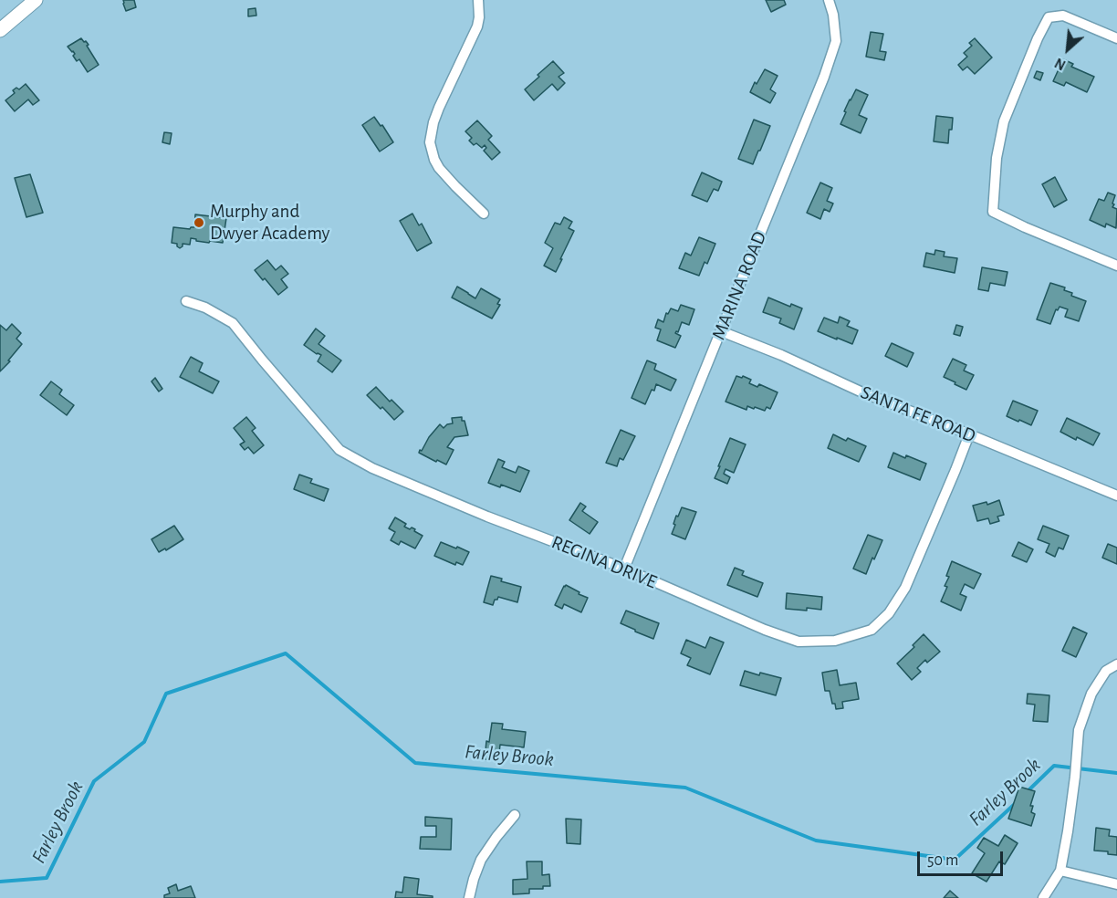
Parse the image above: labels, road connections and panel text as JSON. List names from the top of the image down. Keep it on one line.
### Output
{"streets":{"street":["MARINA ROAD","SANTA FE ROAD","REGINA DRIVE"]},"crossings":[["MARINA ROAD","SANTA FE ROAD"],["MARINA ROAD","REGINA DRIVE"],["SANTA FE ROAD","REGINA DRIVE"]],"water":["Farley Brook"],"places":["Murphy and Dwyer Academy"],"scale_bar":"50 m","north":"bottom left"}
